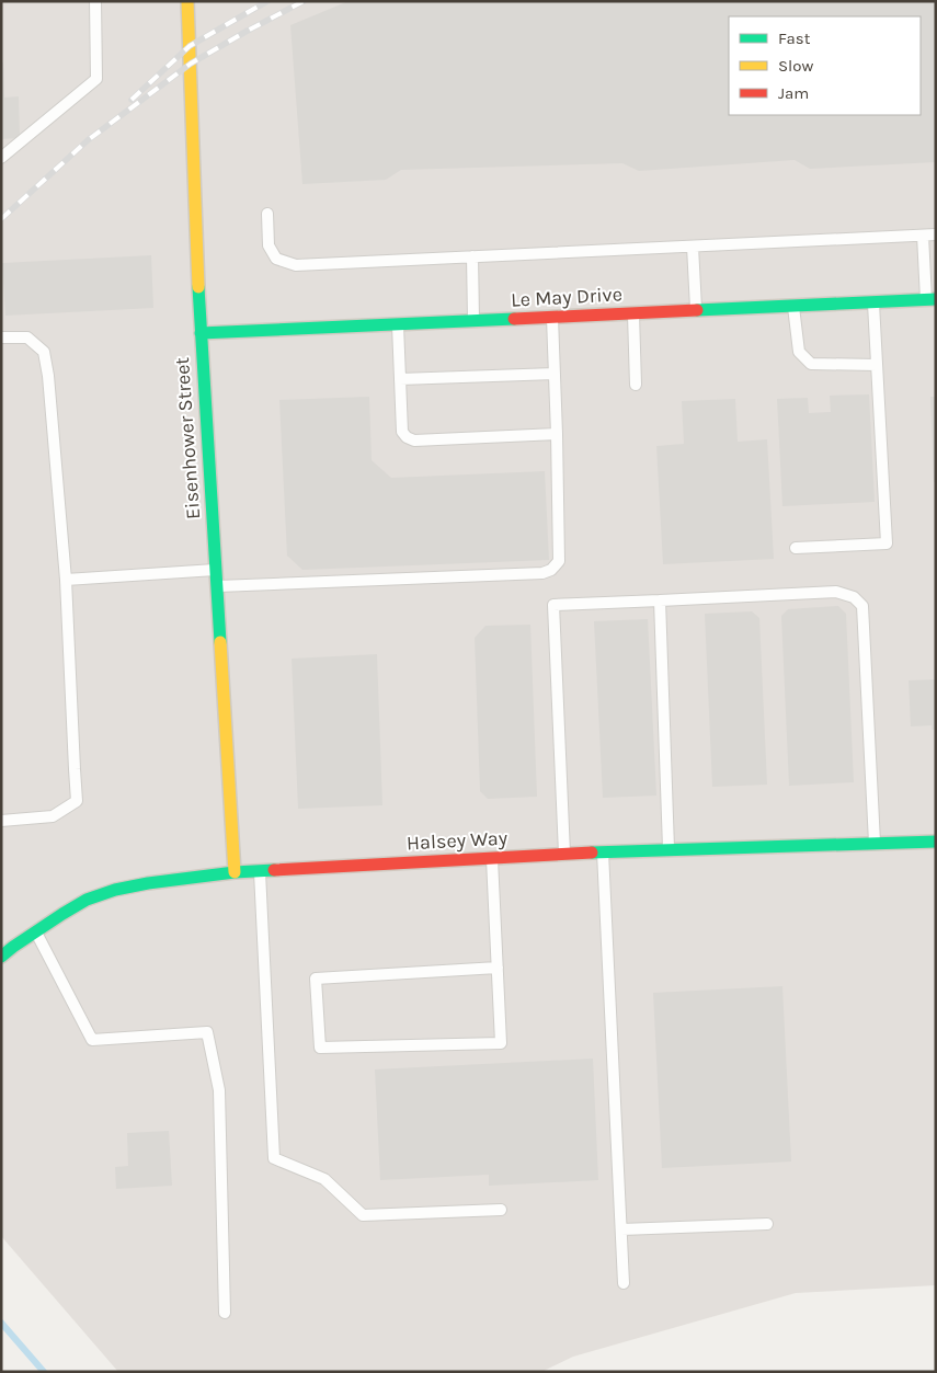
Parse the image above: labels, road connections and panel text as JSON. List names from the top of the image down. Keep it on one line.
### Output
{"streets":{"street":["Le May Drive","Eisenhower Street","Halsey Way"]},"crossings":[["Le May Drive","Eisenhower Street"],["Eisenhower Street","Halsey Way"]],"legend":["Fast","Slow","Jam"]}
